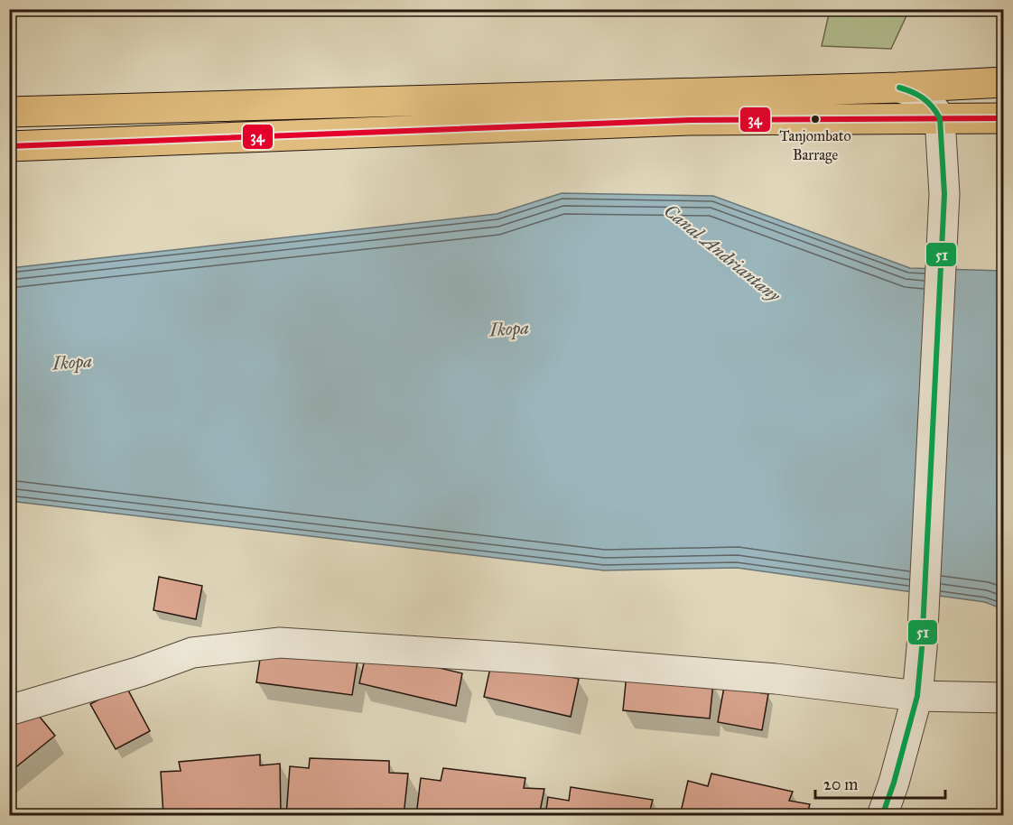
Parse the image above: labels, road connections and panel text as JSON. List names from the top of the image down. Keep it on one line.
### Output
{"water":["Canal Andriantany","Ikopa"],"places":["Tanjombato Barrage"],"lines":["transit line 51","transit line 34"],"scale_bar":"20 m"}
